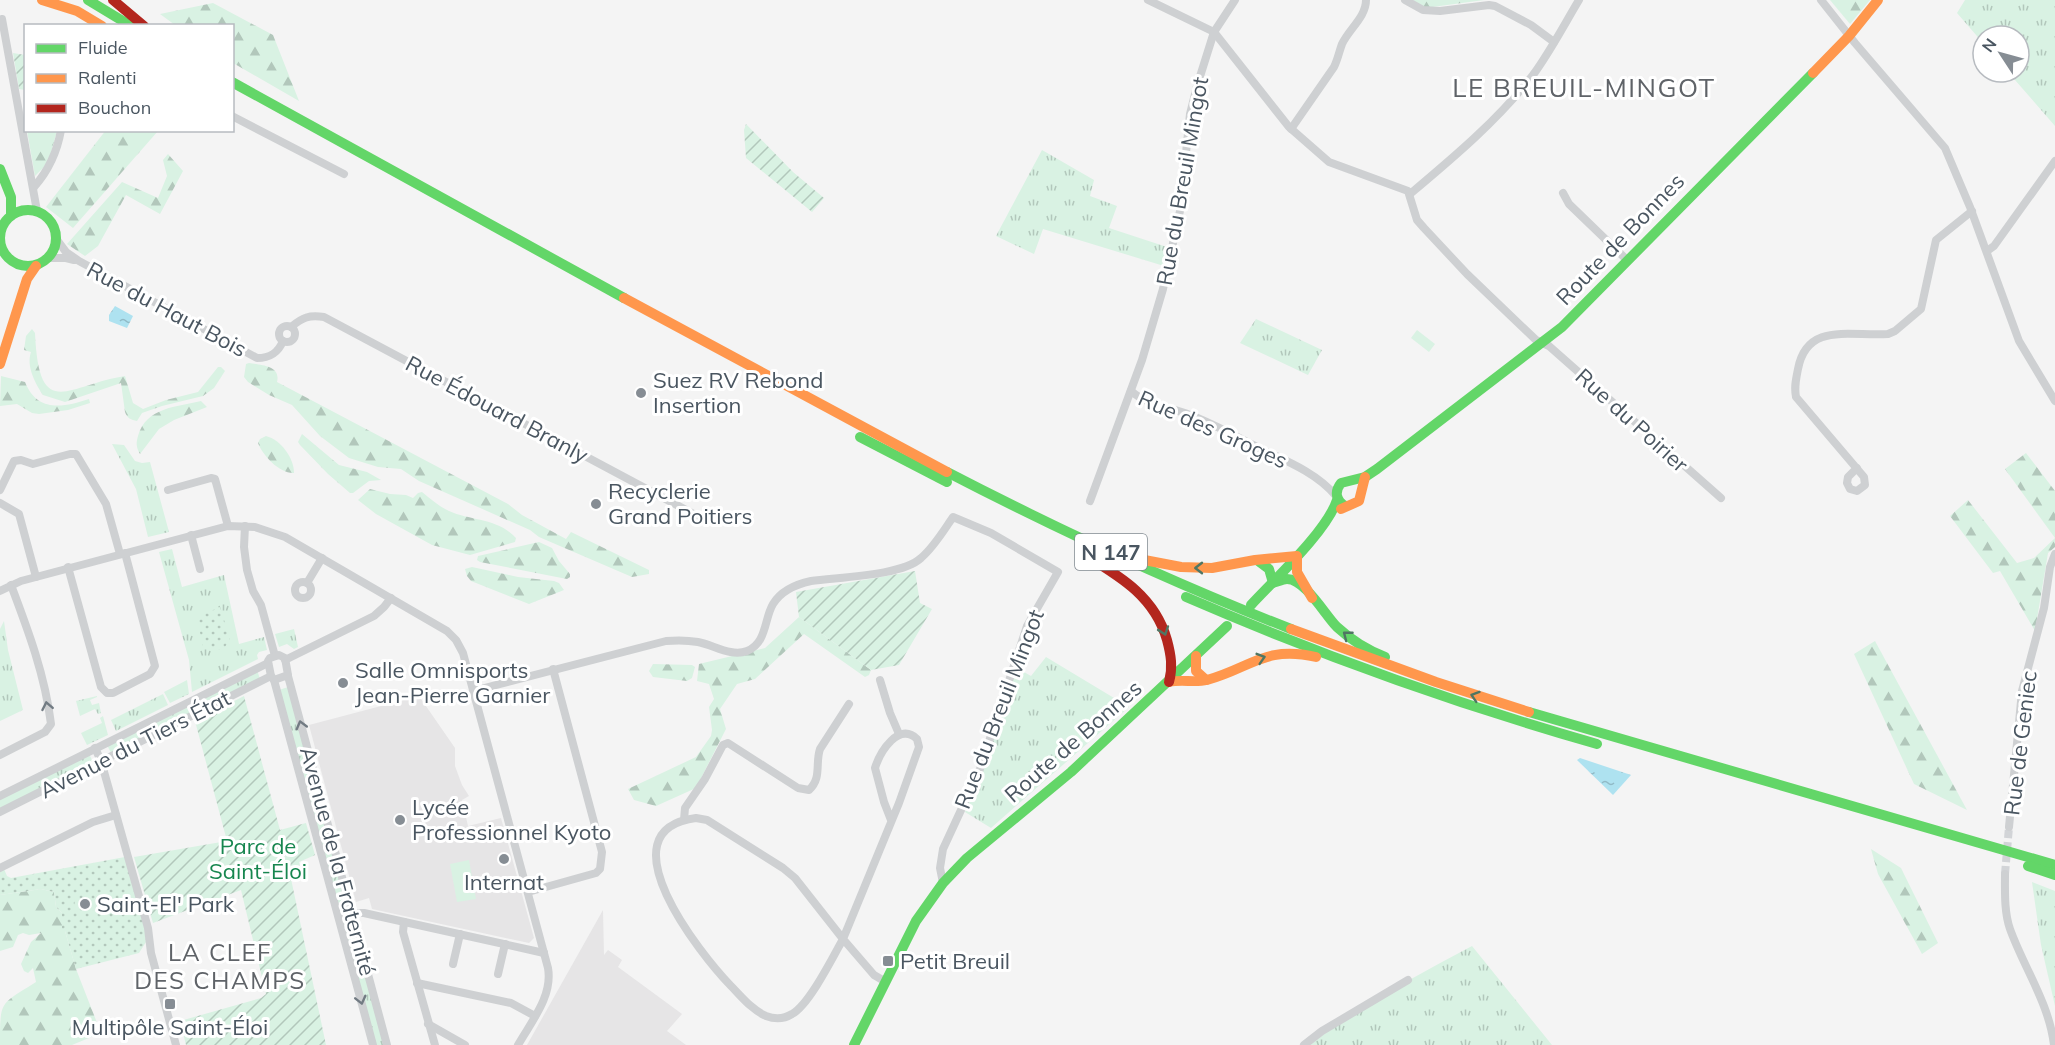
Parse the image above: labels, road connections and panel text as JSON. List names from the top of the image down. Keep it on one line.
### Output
{"streets":{"main road":["Route de Bonnes","N 147"],"street":["Rue du Breuil Mingot","Rue du Haut Bois","Rue Édouard Branly","Rue du Poirier","Rue des Groges","Rue de Geniec","Avenue du Tiers État","Avenue de la Fraternité"]},"crossings":[["Rue du Breuil Mingot","Route de Bonnes"],["Rue du Breuil Mingot","Rue des Groges"],["Route de Bonnes","Rue du Poirier"],["Route de Bonnes","Rue des Groges"],["Rue du Haut Bois","Rue Édouard Branly"],["Avenue du Tiers État","Avenue de la Fraternité"]],"districts":["LE BREUIL-MINGOT","LA CLEF DES CHAMPS"],"parks":["Parc de Saint-Éloi"],"places":{"other":["Suez RV Rebond Insertion","Recyclerie Grand Poitiers","Salle Omnisports Jean-Pierre Garnier","Lycée Professionnel Kyoto","Internat","Saint-El' Park"],"transit":["Petit Breuil","Multipôle Saint-Éloi"]},"legend":["Fluide","Ralenti","Bouchon"],"north":"top left"}
